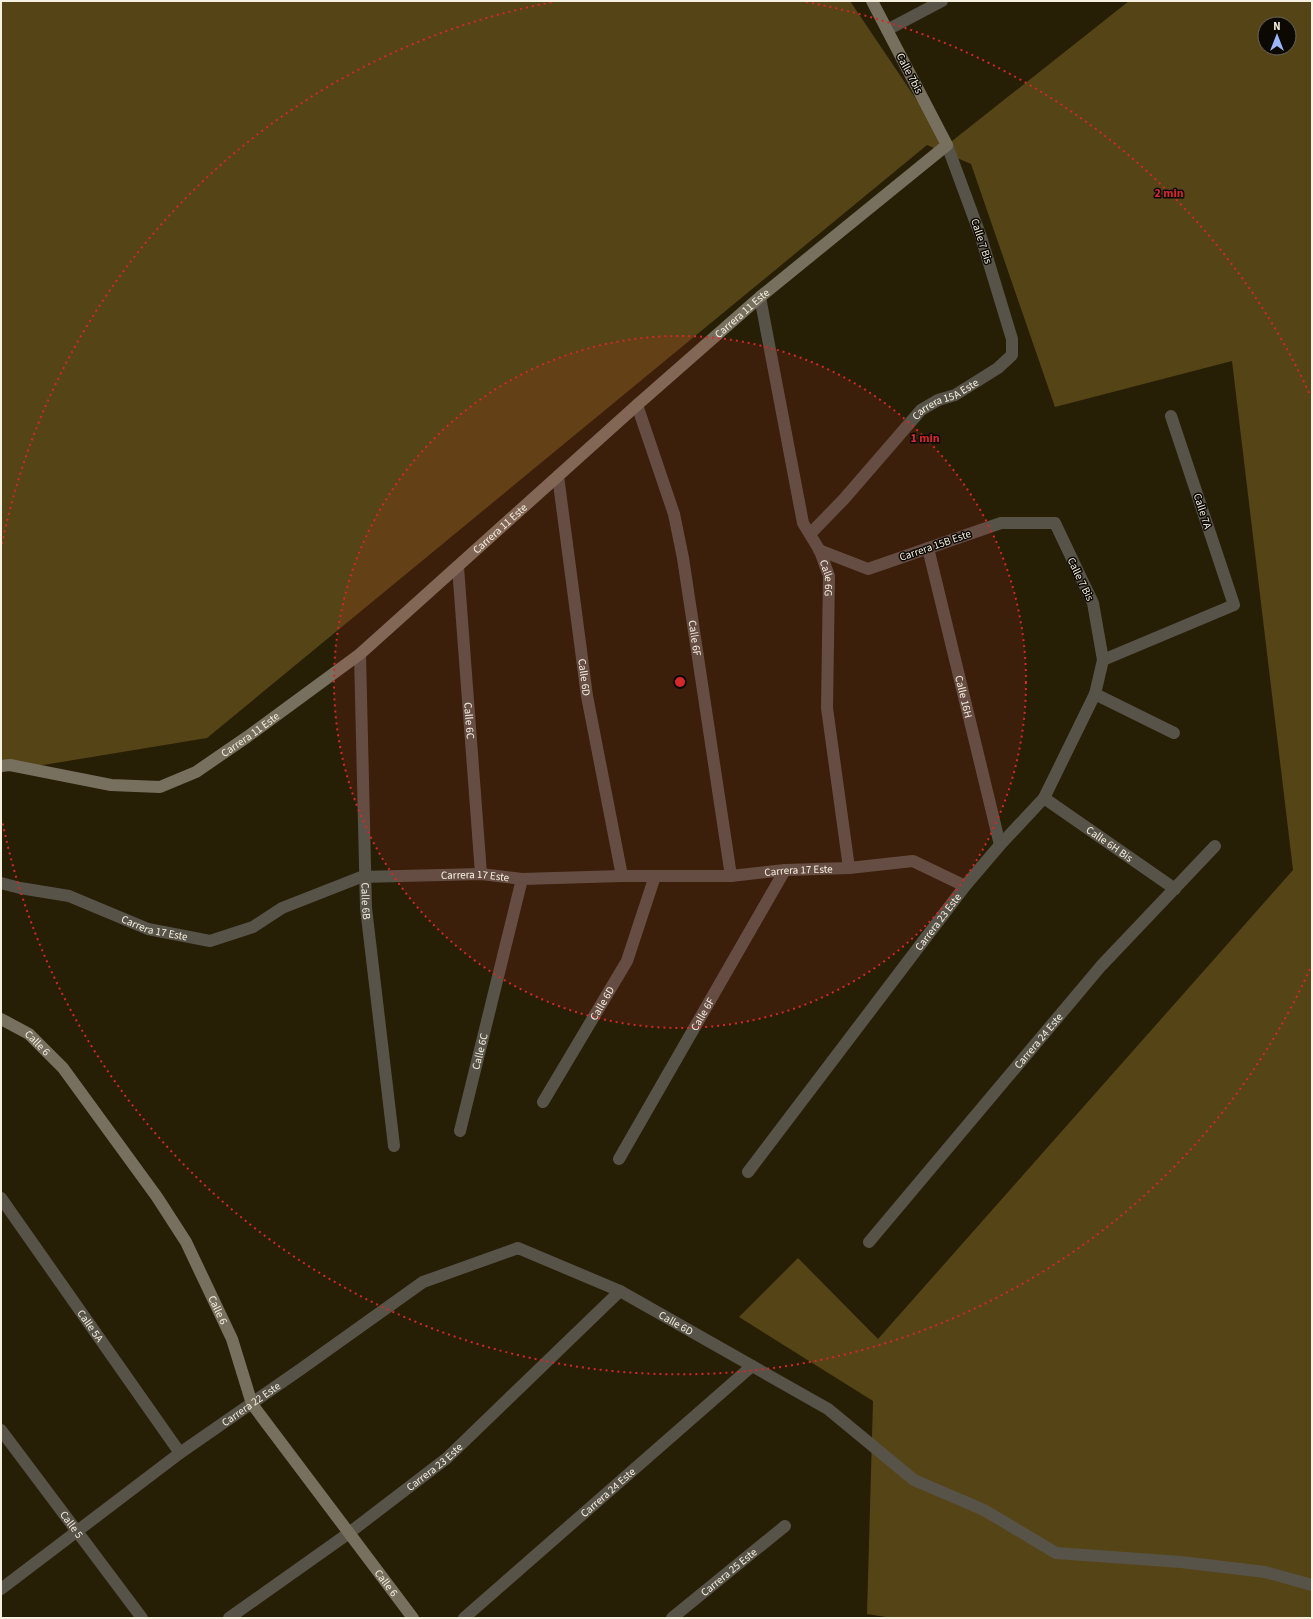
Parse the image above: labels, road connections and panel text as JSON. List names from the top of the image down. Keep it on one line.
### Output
{"streets":{"street":["Calle 7bis","Calle 7 Bis","Carrera 11 Este","Carrera 15A Este","Calle 7A","Carrera 15B Este","Calle 6G","Calle 6F","Calle 6D","Calle 16H","Calle 6C","Calle 6H Bis","Carrera 17 Este","Calle 6B","Carrera 23 Este","Carrera 24 Este","Calle 6","Calle 5A","Carrera 22 Este","Calle 5","Carrera 25 Este"]},"crossings":[["Calle 7bis","Calle 7 Bis"],["Calle 7bis","Carrera 11 Este"],["Calle 7 Bis","Carrera 11 Este"],["Calle 7 Bis","Carrera 15A Este"],["Calle 7 Bis","Calle 7A"],["Calle 7 Bis","Carrera 15B Este"],["Calle 7 Bis","Carrera 23 Este"],["Carrera 11 Este","Calle 6G"],["Carrera 11 Este","Calle 6F"],["Carrera 11 Este","Calle 6D"],["Carrera 11 Este","Calle 6C"],["Carrera 11 Este","Calle 6B"],["Carrera 15A Este","Calle 6G"],["Calle 7A","Carrera 23 Este"],["Carrera 15B Este","Calle 6G"],["Carrera 15B Este","Calle 16H"],["Calle 6G","Carrera 17 Este"],["Calle 6F","Carrera 17 Este"],["Calle 6D","Carrera 17 Este"],["Calle 6D","Carrera 23 Este"],["Calle 6D","Carrera 24 Este"],["Calle 6D","Carrera 22 Este"],["Calle 16H","Carrera 23 Este"],["Calle 6C","Carrera 17 Este"],["Calle 6H Bis","Carrera 23 Este"],["Calle 6H Bis","Carrera 24 Este"],["Carrera 17 Este","Calle 6B"],["Carrera 17 Este","Carrera 23 Este"],["Carrera 23 Este","Calle 6"],["Calle 6","Carrera 22 Este"],["Calle 5A","Carrera 22 Este"],["Carrera 22 Este","Calle 5"]],"north":"top","rings":["2 min","1 min"]}
